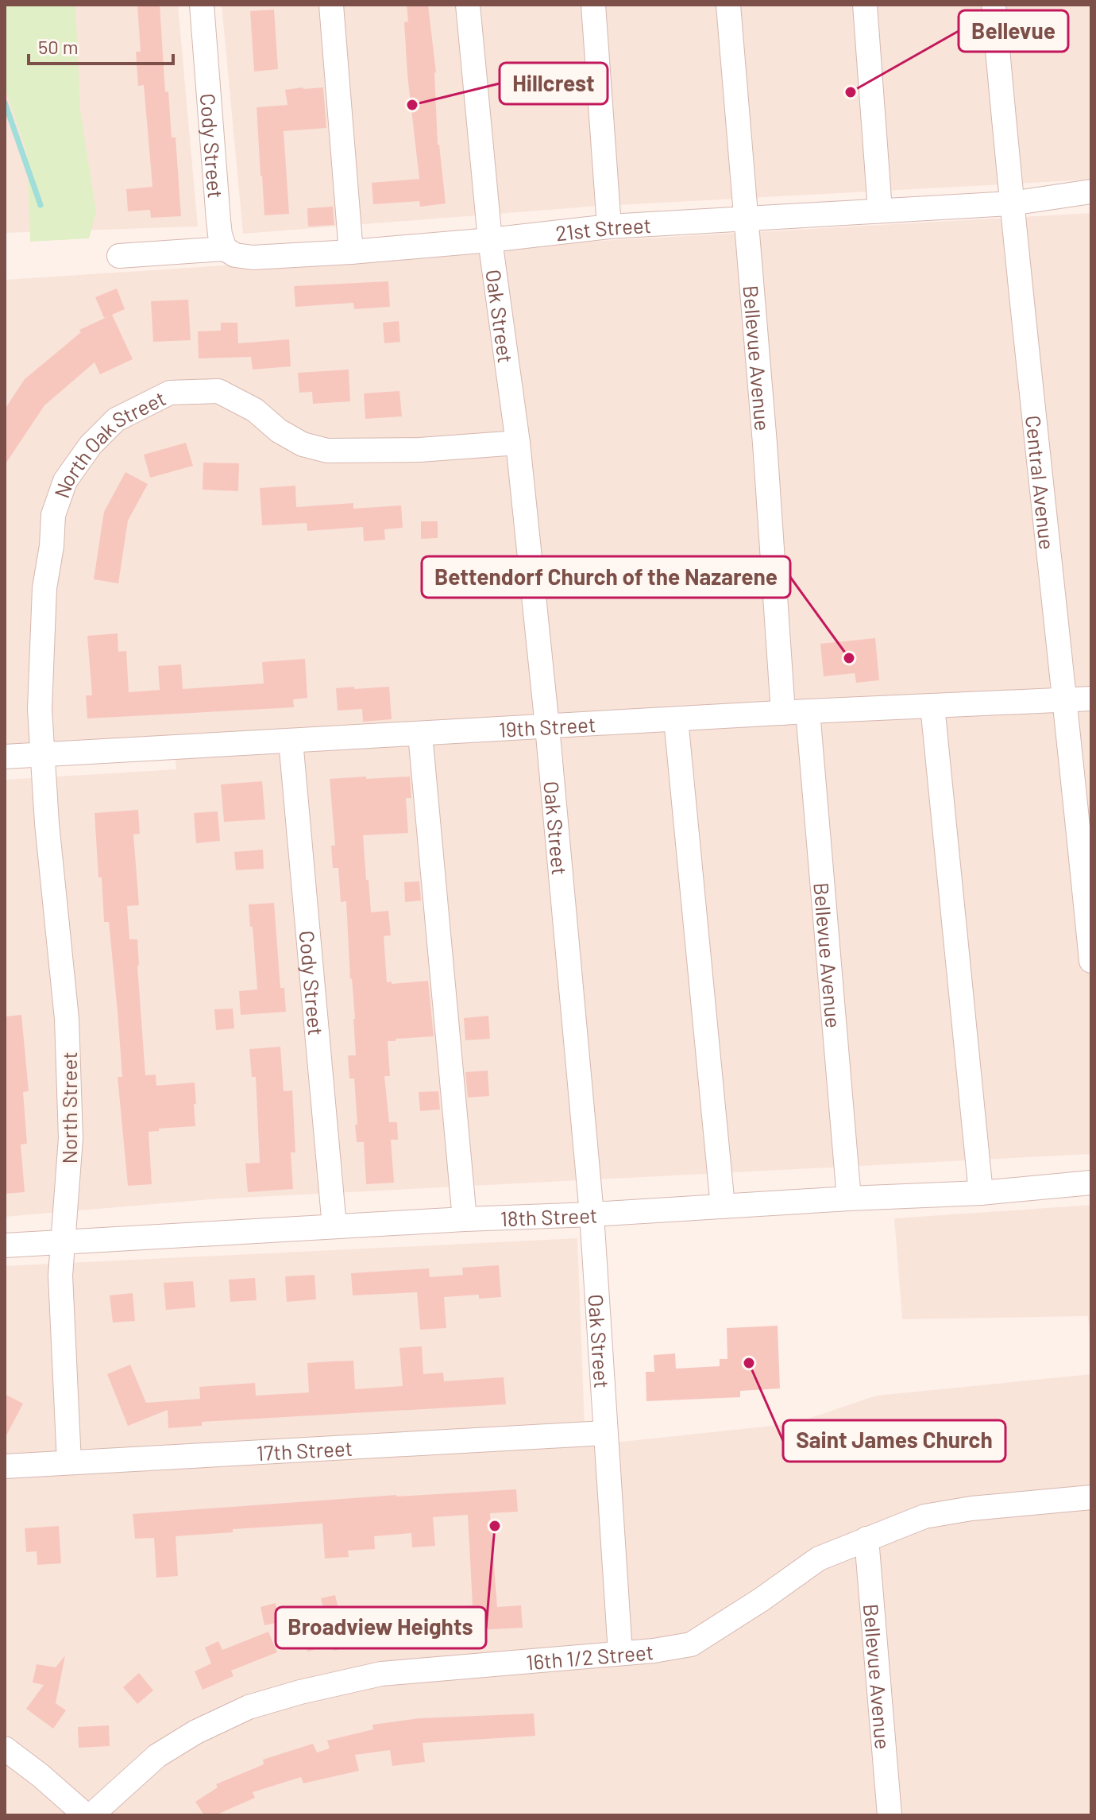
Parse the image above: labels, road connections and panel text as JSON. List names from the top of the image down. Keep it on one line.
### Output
{"streets":{"street":["Cody Street","21st Street","Oak Street","Bellevue Avenue","North Oak Street","Central Avenue","19th Street","North Street","18th Street","17th Street","16th 1/2 Street"]},"crossings":[["Cody Street","21st Street"],["Cody Street","19th Street"],["Cody Street","18th Street"],["21st Street","Oak Street"],["21st Street","Bellevue Avenue"],["21st Street","Central Avenue"],["Oak Street","North Oak Street"],["Oak Street","19th Street"],["Oak Street","18th Street"],["Oak Street","17th Street"],["Oak Street","16th 1/2 Street"],["Bellevue Avenue","19th Street"],["Bellevue Avenue","18th Street"],["Bellevue Avenue","16th 1/2 Street"],["North Oak Street","19th Street"],["North Oak Street","North Street"],["Central Avenue","19th Street"],["19th Street","North Street"],["North Street","18th Street"],["North Street","17th Street"]],"places":["Bellevue","Hillcrest","Bettendorf Church of the Nazarene","Saint James Church","Broadview Heights"],"scale_bar":"50 m"}
